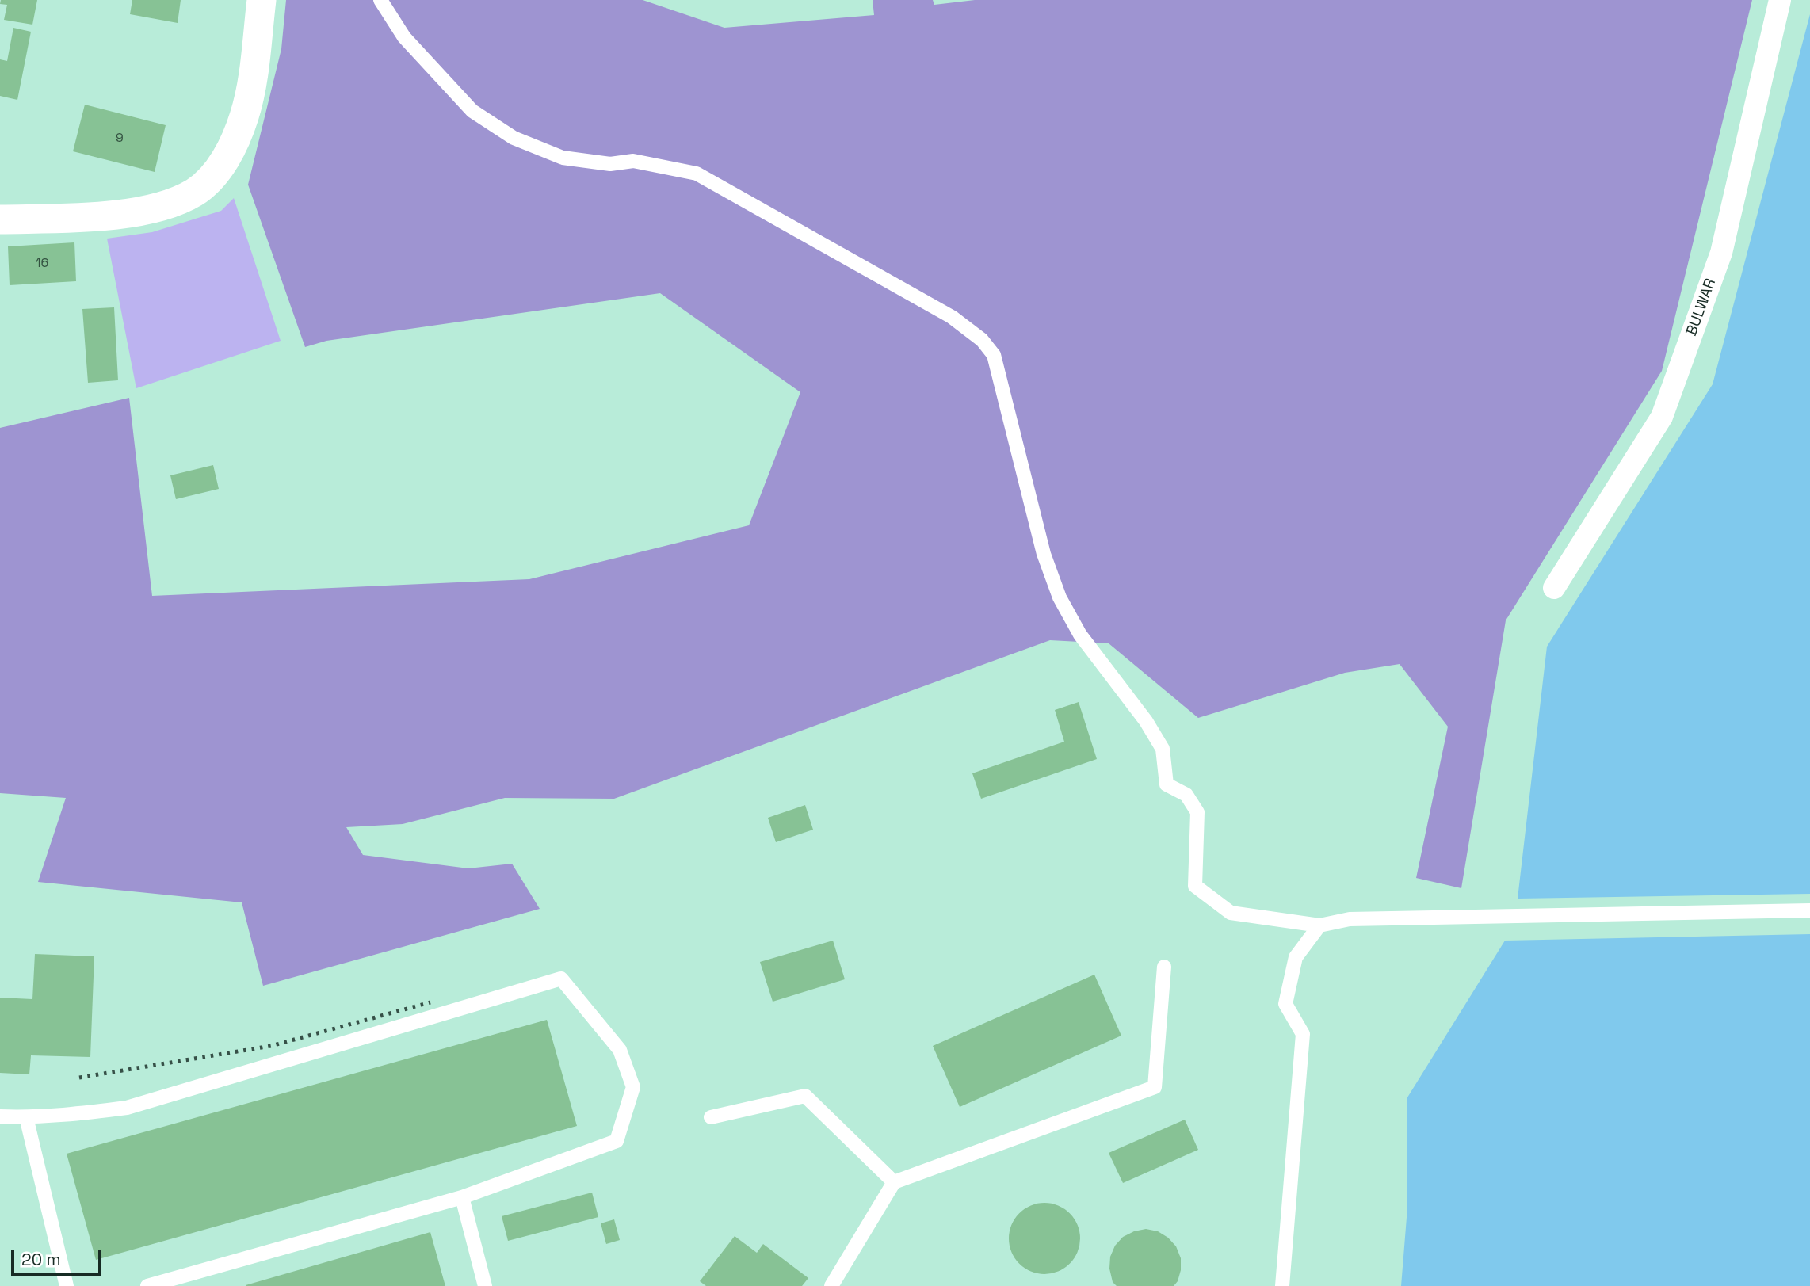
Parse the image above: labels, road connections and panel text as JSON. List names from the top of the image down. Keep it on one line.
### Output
{"streets":{"street":["BULWAR"]},"house_numbers":["9","16"],"scale_bar":"20 m"}
